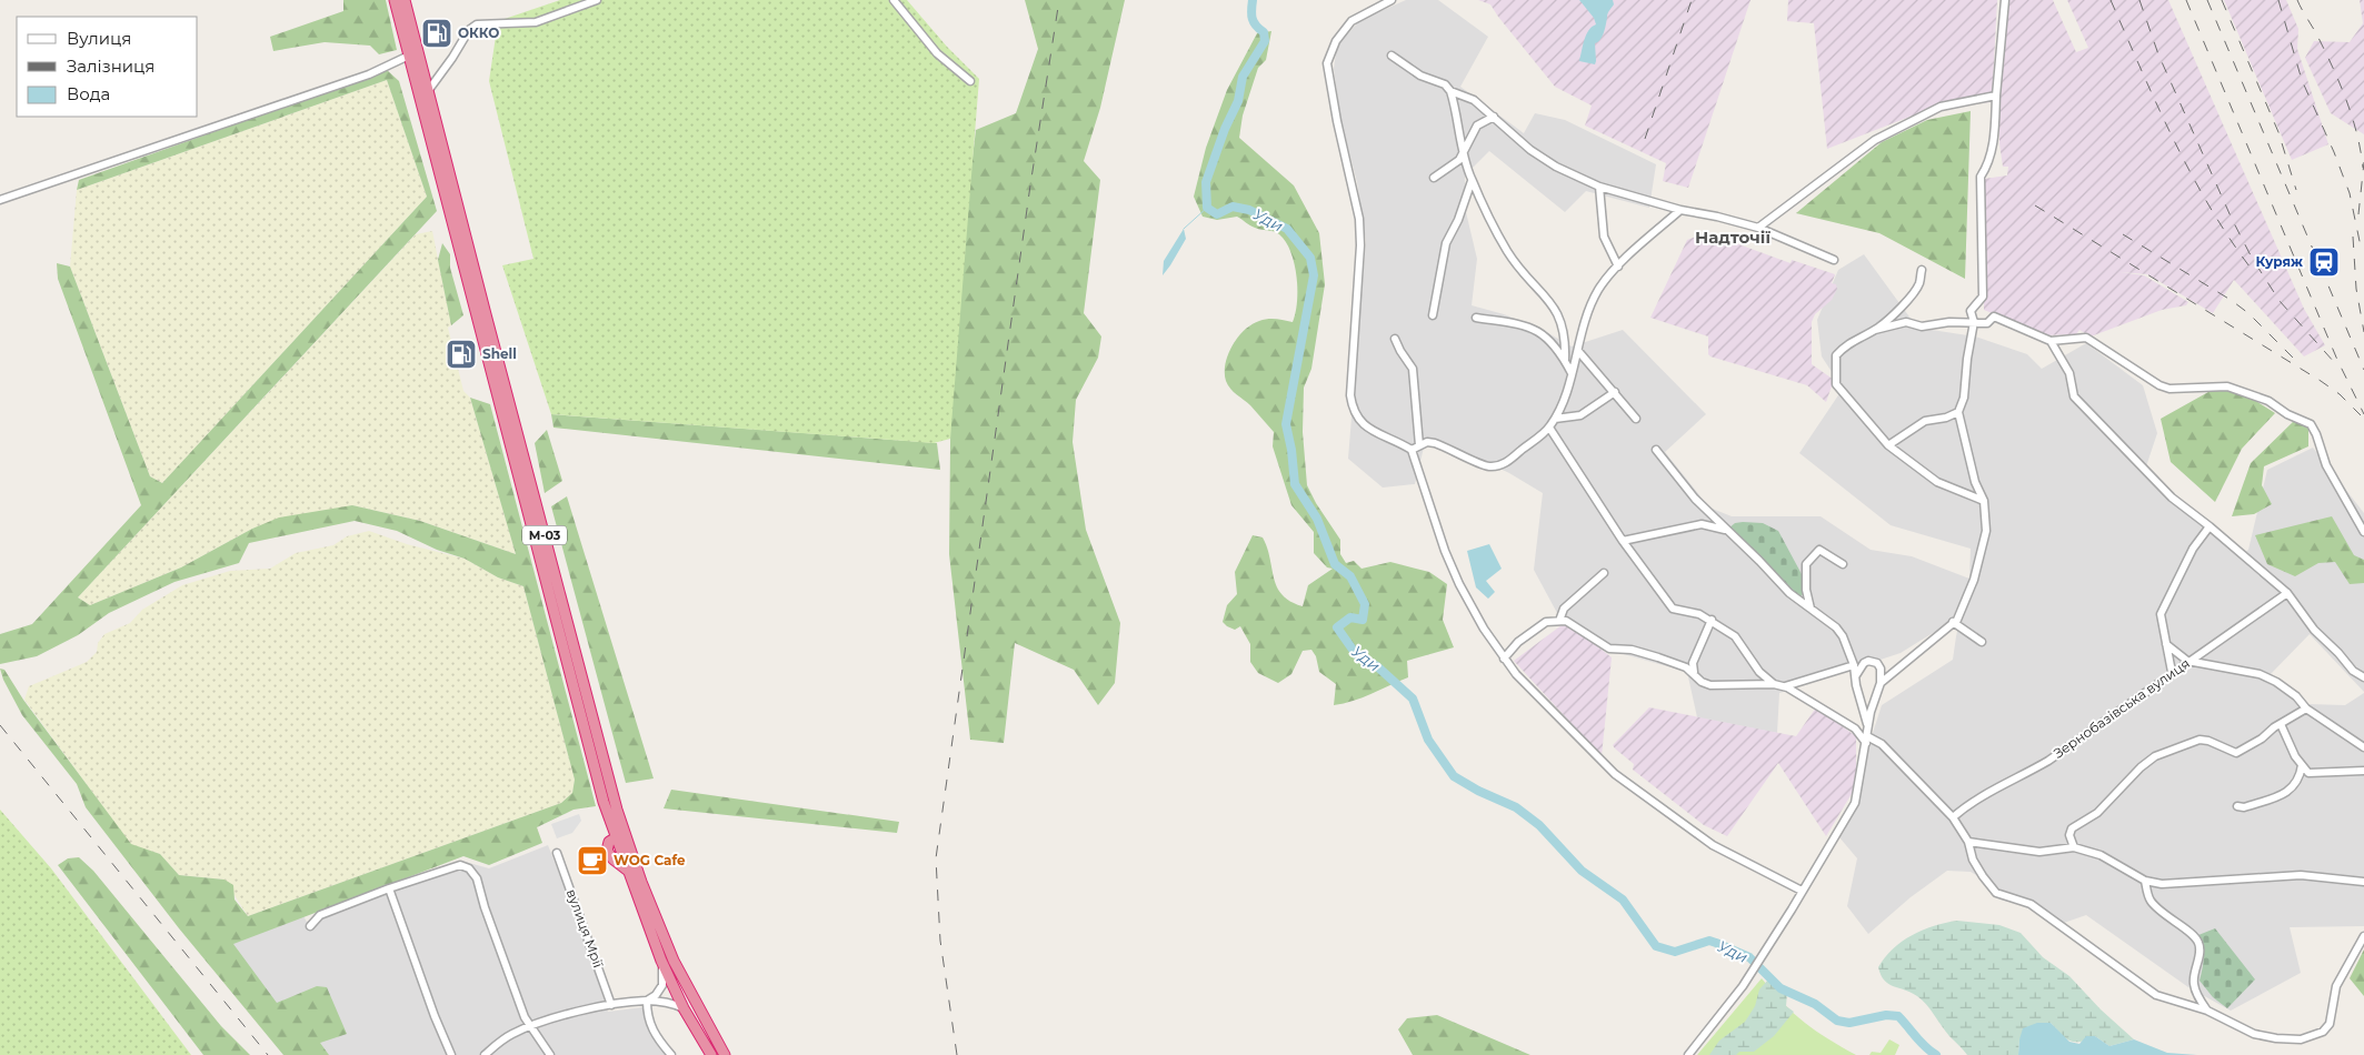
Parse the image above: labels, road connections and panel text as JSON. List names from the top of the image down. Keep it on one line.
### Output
{"streets":{"highway":["М-03"],"street":["Зернобазівська вулиця","вулиця Мрії"]},"districts":["Надточії"],"water":["Уди"],"places":{"fuel station":["ОККО","Shell"],"station":["Куряж"],"cafe":["WOG Cafe"]},"legend":["Вулиця","Залізниця","Вода"]}
